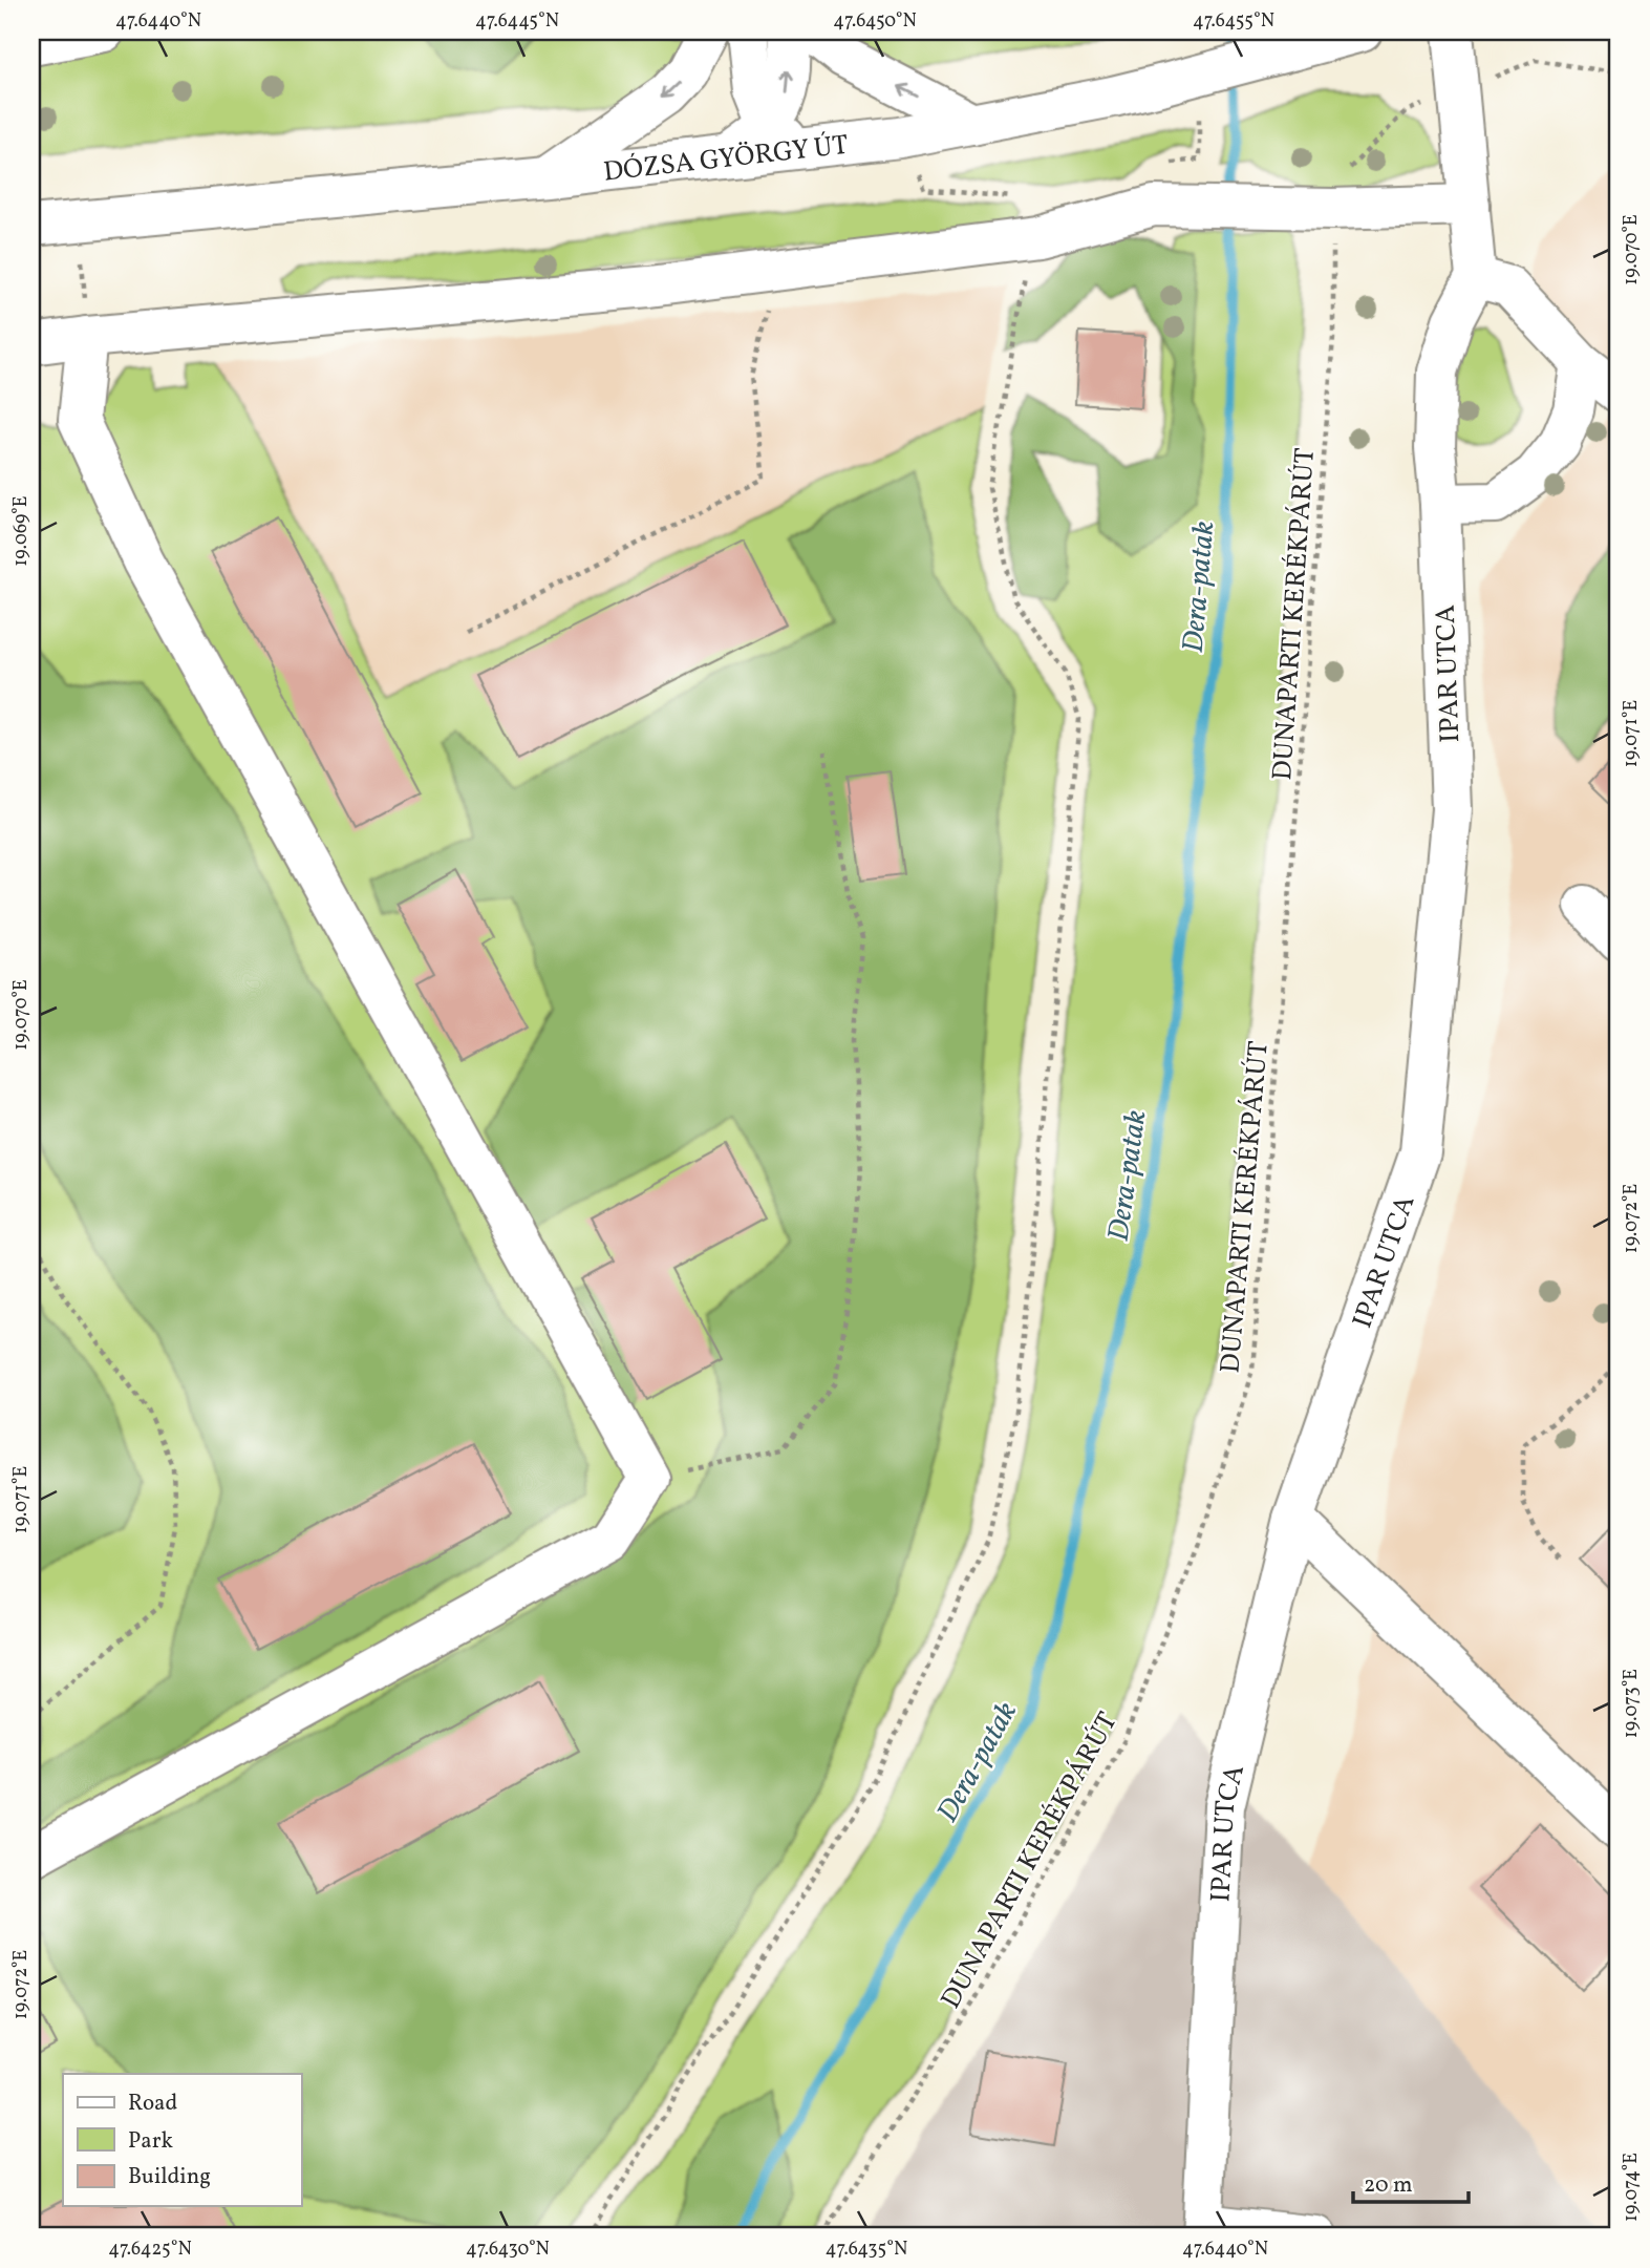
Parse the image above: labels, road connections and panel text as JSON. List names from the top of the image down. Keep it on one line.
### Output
{"streets":{"main road":["DÓZSA GYÖRGY ÚT","IPAR UTCA"],"path":["DUNAPARTI KERÉKPÁRÚT"]},"water":["Dera-patak"],"legend":["Road","Park","Building"],"scale_bar":"20 m","coordinates":["47.6440°N","47.6445°N","47.6450°N","47.6455°N","19.070°E","19.069°E","19.071°E","19.072°E","19.073°E","19.074°E","47.6425°N","47.6430°N","47.6435°N"]}
